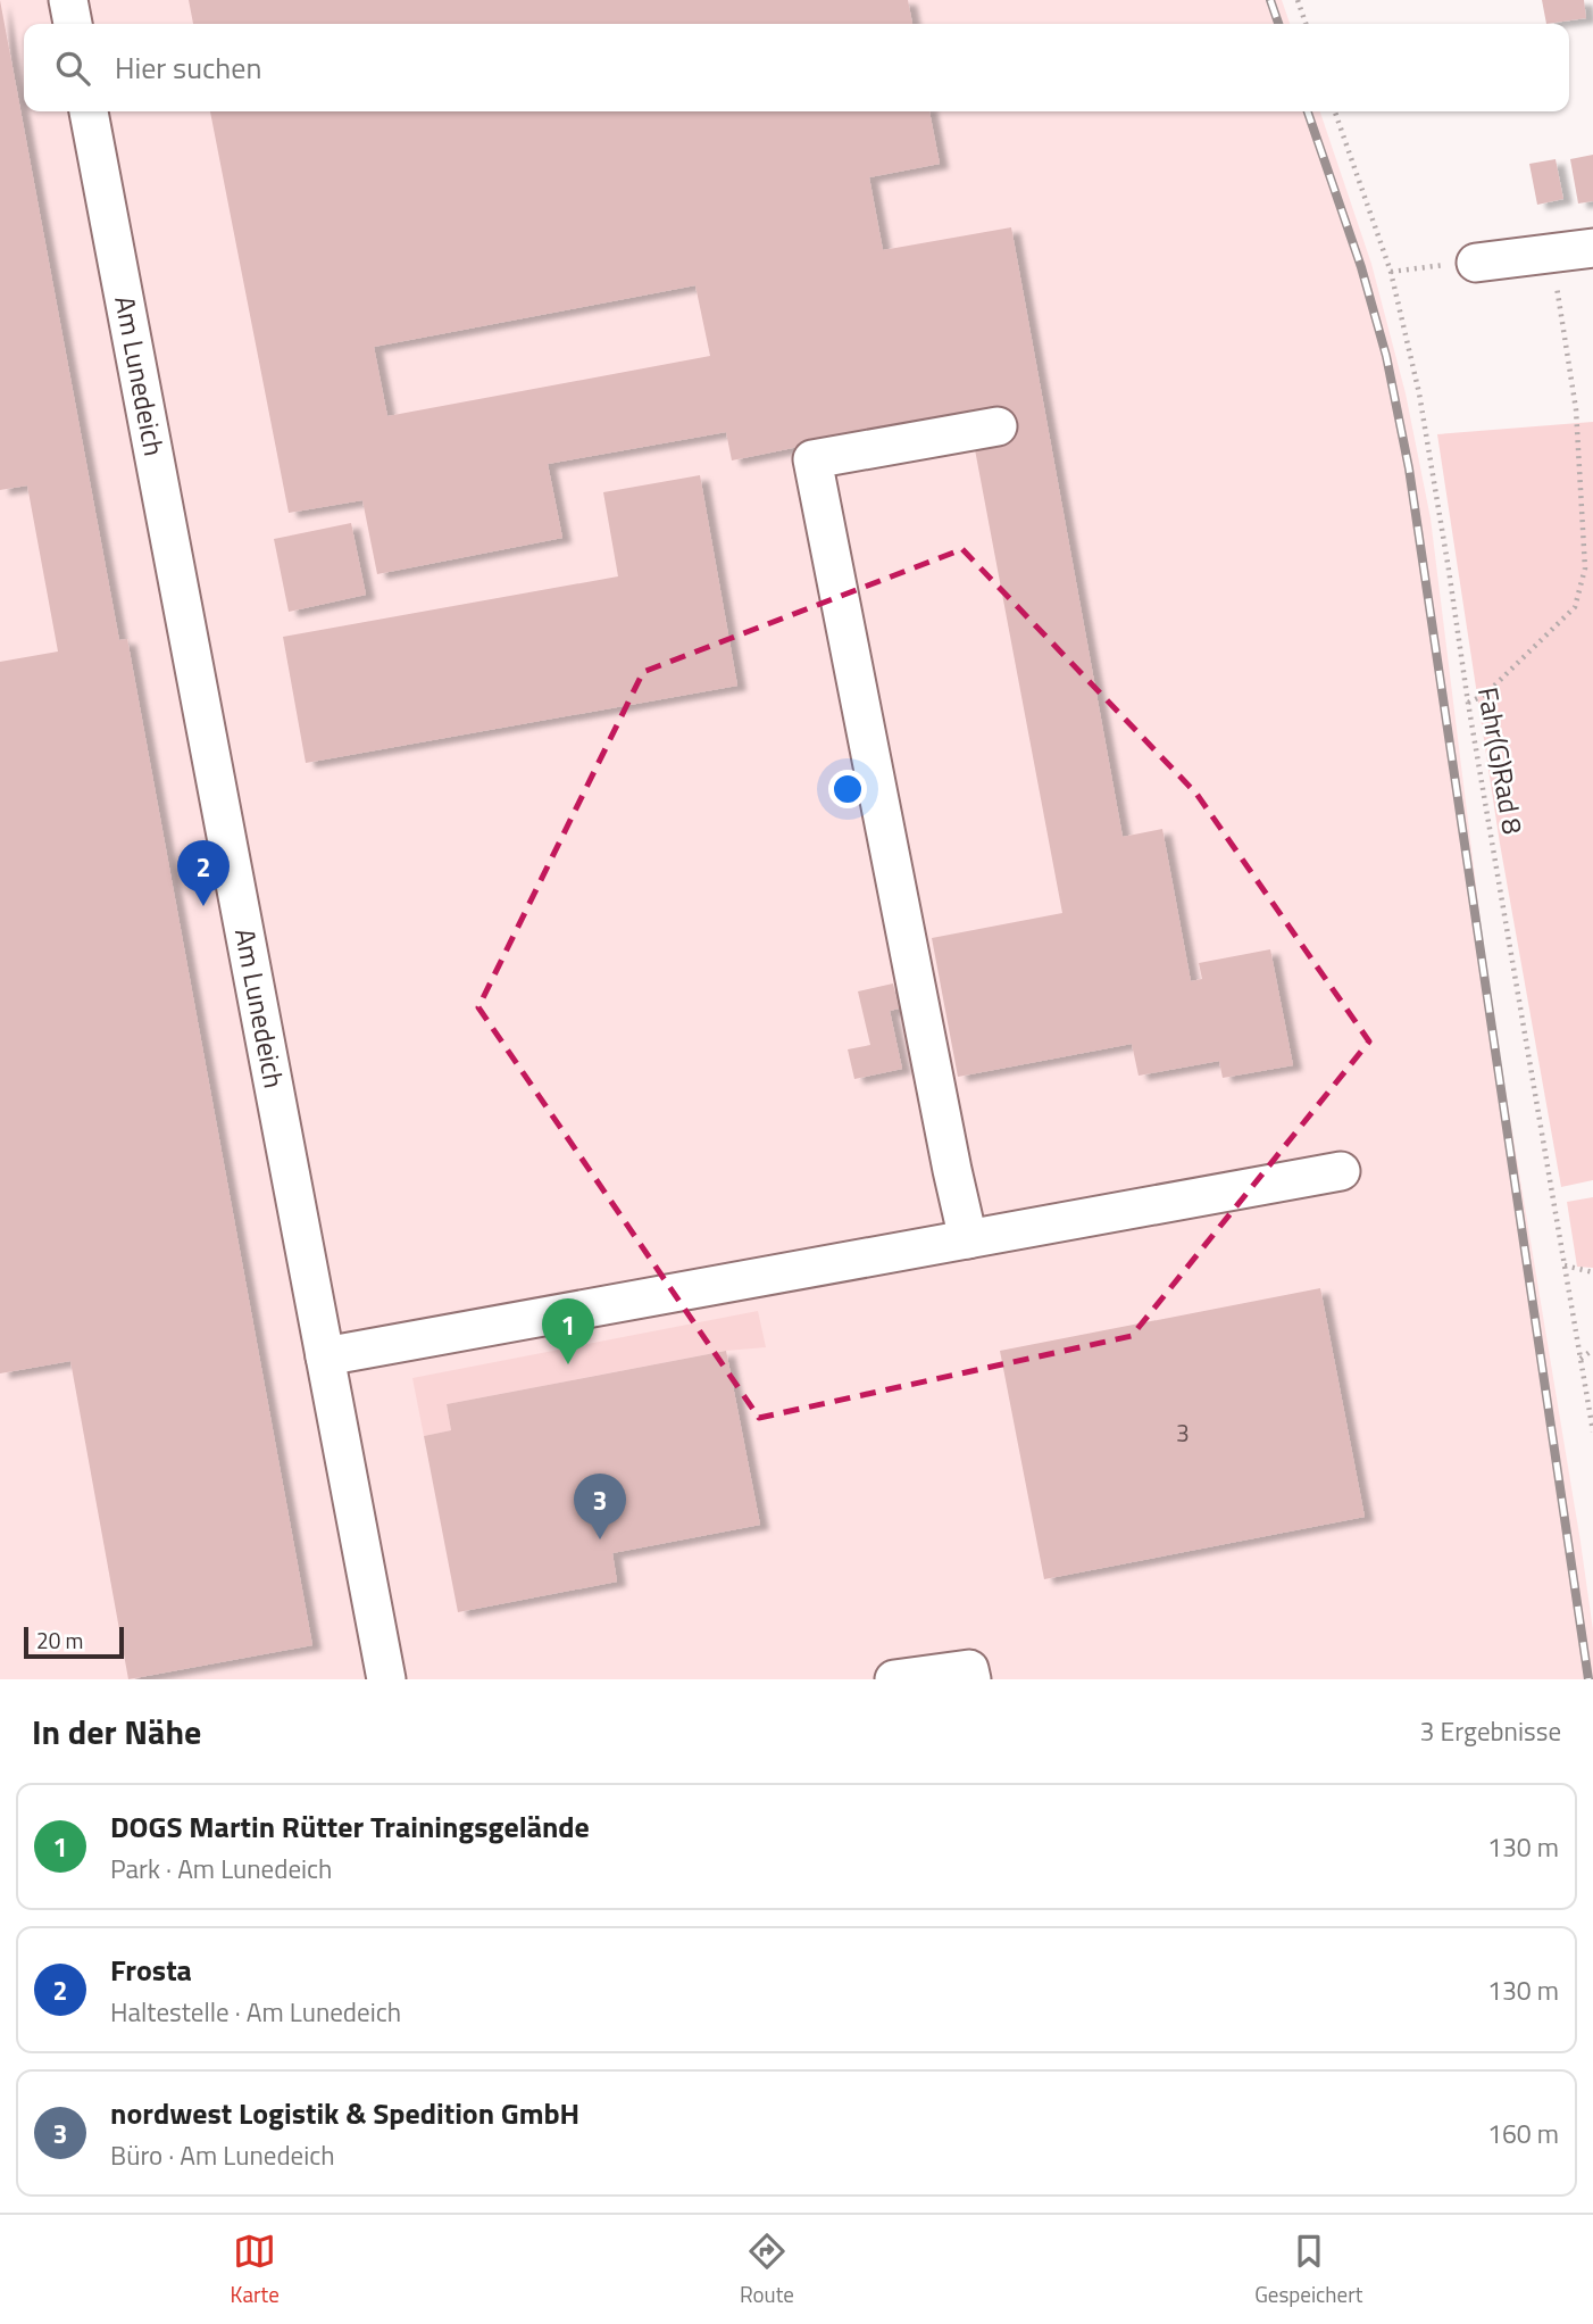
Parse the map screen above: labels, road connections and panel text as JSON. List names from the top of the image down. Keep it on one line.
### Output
{"streets":{"street":["Am Lunedeich"],"path":["Fahr(G)Rad 8"]},"house_numbers":["3"],"scale_bar":"20 m","page":{"search":"Hier suchen","pins":["2","1","3"],"scale":"20 m","heading":["In der Nähe","3 Ergebnisse"],"list":[{"mark":"1","name":"DOGS Martin Rütter Trainingsgelände","note":"Park · Am Lunedeich","value":"130 m"},{"mark":"2","name":"Frosta","note":"Haltestelle · Am Lunedeich","value":"130 m"},{"mark":"3","name":"nordwest Logistik & Spedition GmbH","note":"Büro · Am Lunedeich","value":"160 m"}],"nav":["Karte","Route","Gespeichert"]}}
